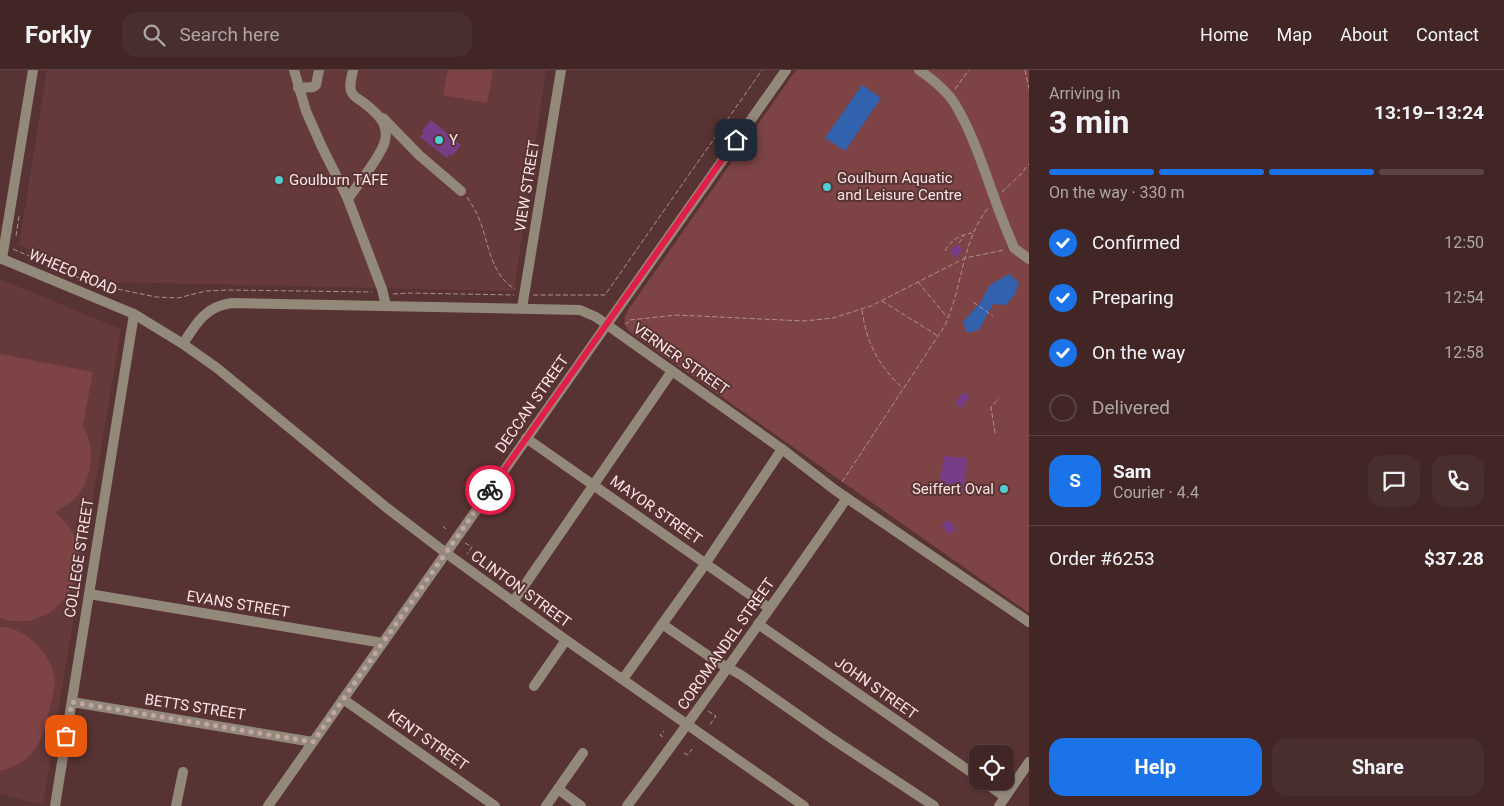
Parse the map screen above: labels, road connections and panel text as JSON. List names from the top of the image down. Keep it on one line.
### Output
{"streets":{"street":["VIEW STREET","WHEEO ROAD","VERNER STREET","DECCAN STREET","MAYOR STREET","COLLEGE STREET","CLINTON STREET","EVANS STREET","COROMANDEL STREET","JOHN STREET","BETTS STREET","KENT STREET"]},"crossings":[["VIEW STREET","VERNER STREET"],["WHEEO ROAD","COLLEGE STREET"],["WHEEO ROAD","CLINTON STREET"],["VERNER STREET","DECCAN STREET"],["VERNER STREET","CLINTON STREET"],["VERNER STREET","COROMANDEL STREET"],["DECCAN STREET","MAYOR STREET"],["DECCAN STREET","CLINTON STREET"],["DECCAN STREET","EVANS STREET"],["DECCAN STREET","BETTS STREET"],["DECCAN STREET","KENT STREET"],["MAYOR STREET","COROMANDEL STREET"],["COLLEGE STREET","CLINTON STREET"],["COLLEGE STREET","EVANS STREET"],["COLLEGE STREET","BETTS STREET"],["CLINTON STREET","COROMANDEL STREET"],["COROMANDEL STREET","JOHN STREET"]],"places":["Y","Goulburn TAFE","Goulburn Aquatic and Leisure Centre","Seiffert Oval"],"page":{"header":"Forkly","search":"Search here","nav":["Home","Map","About","Contact"],"heading":["3 min","Arriving in","13:19–13:24"],"panel":["Sam","Courier · 4.4","Order #6253","$37.28"],"bar":"On the way · 330 m","list":[["Confirmed","12:50"],["Preparing","12:54"],["On the way","12:58"],"Delivered"],"round":"S","buttons":["Help","Share"]}}
